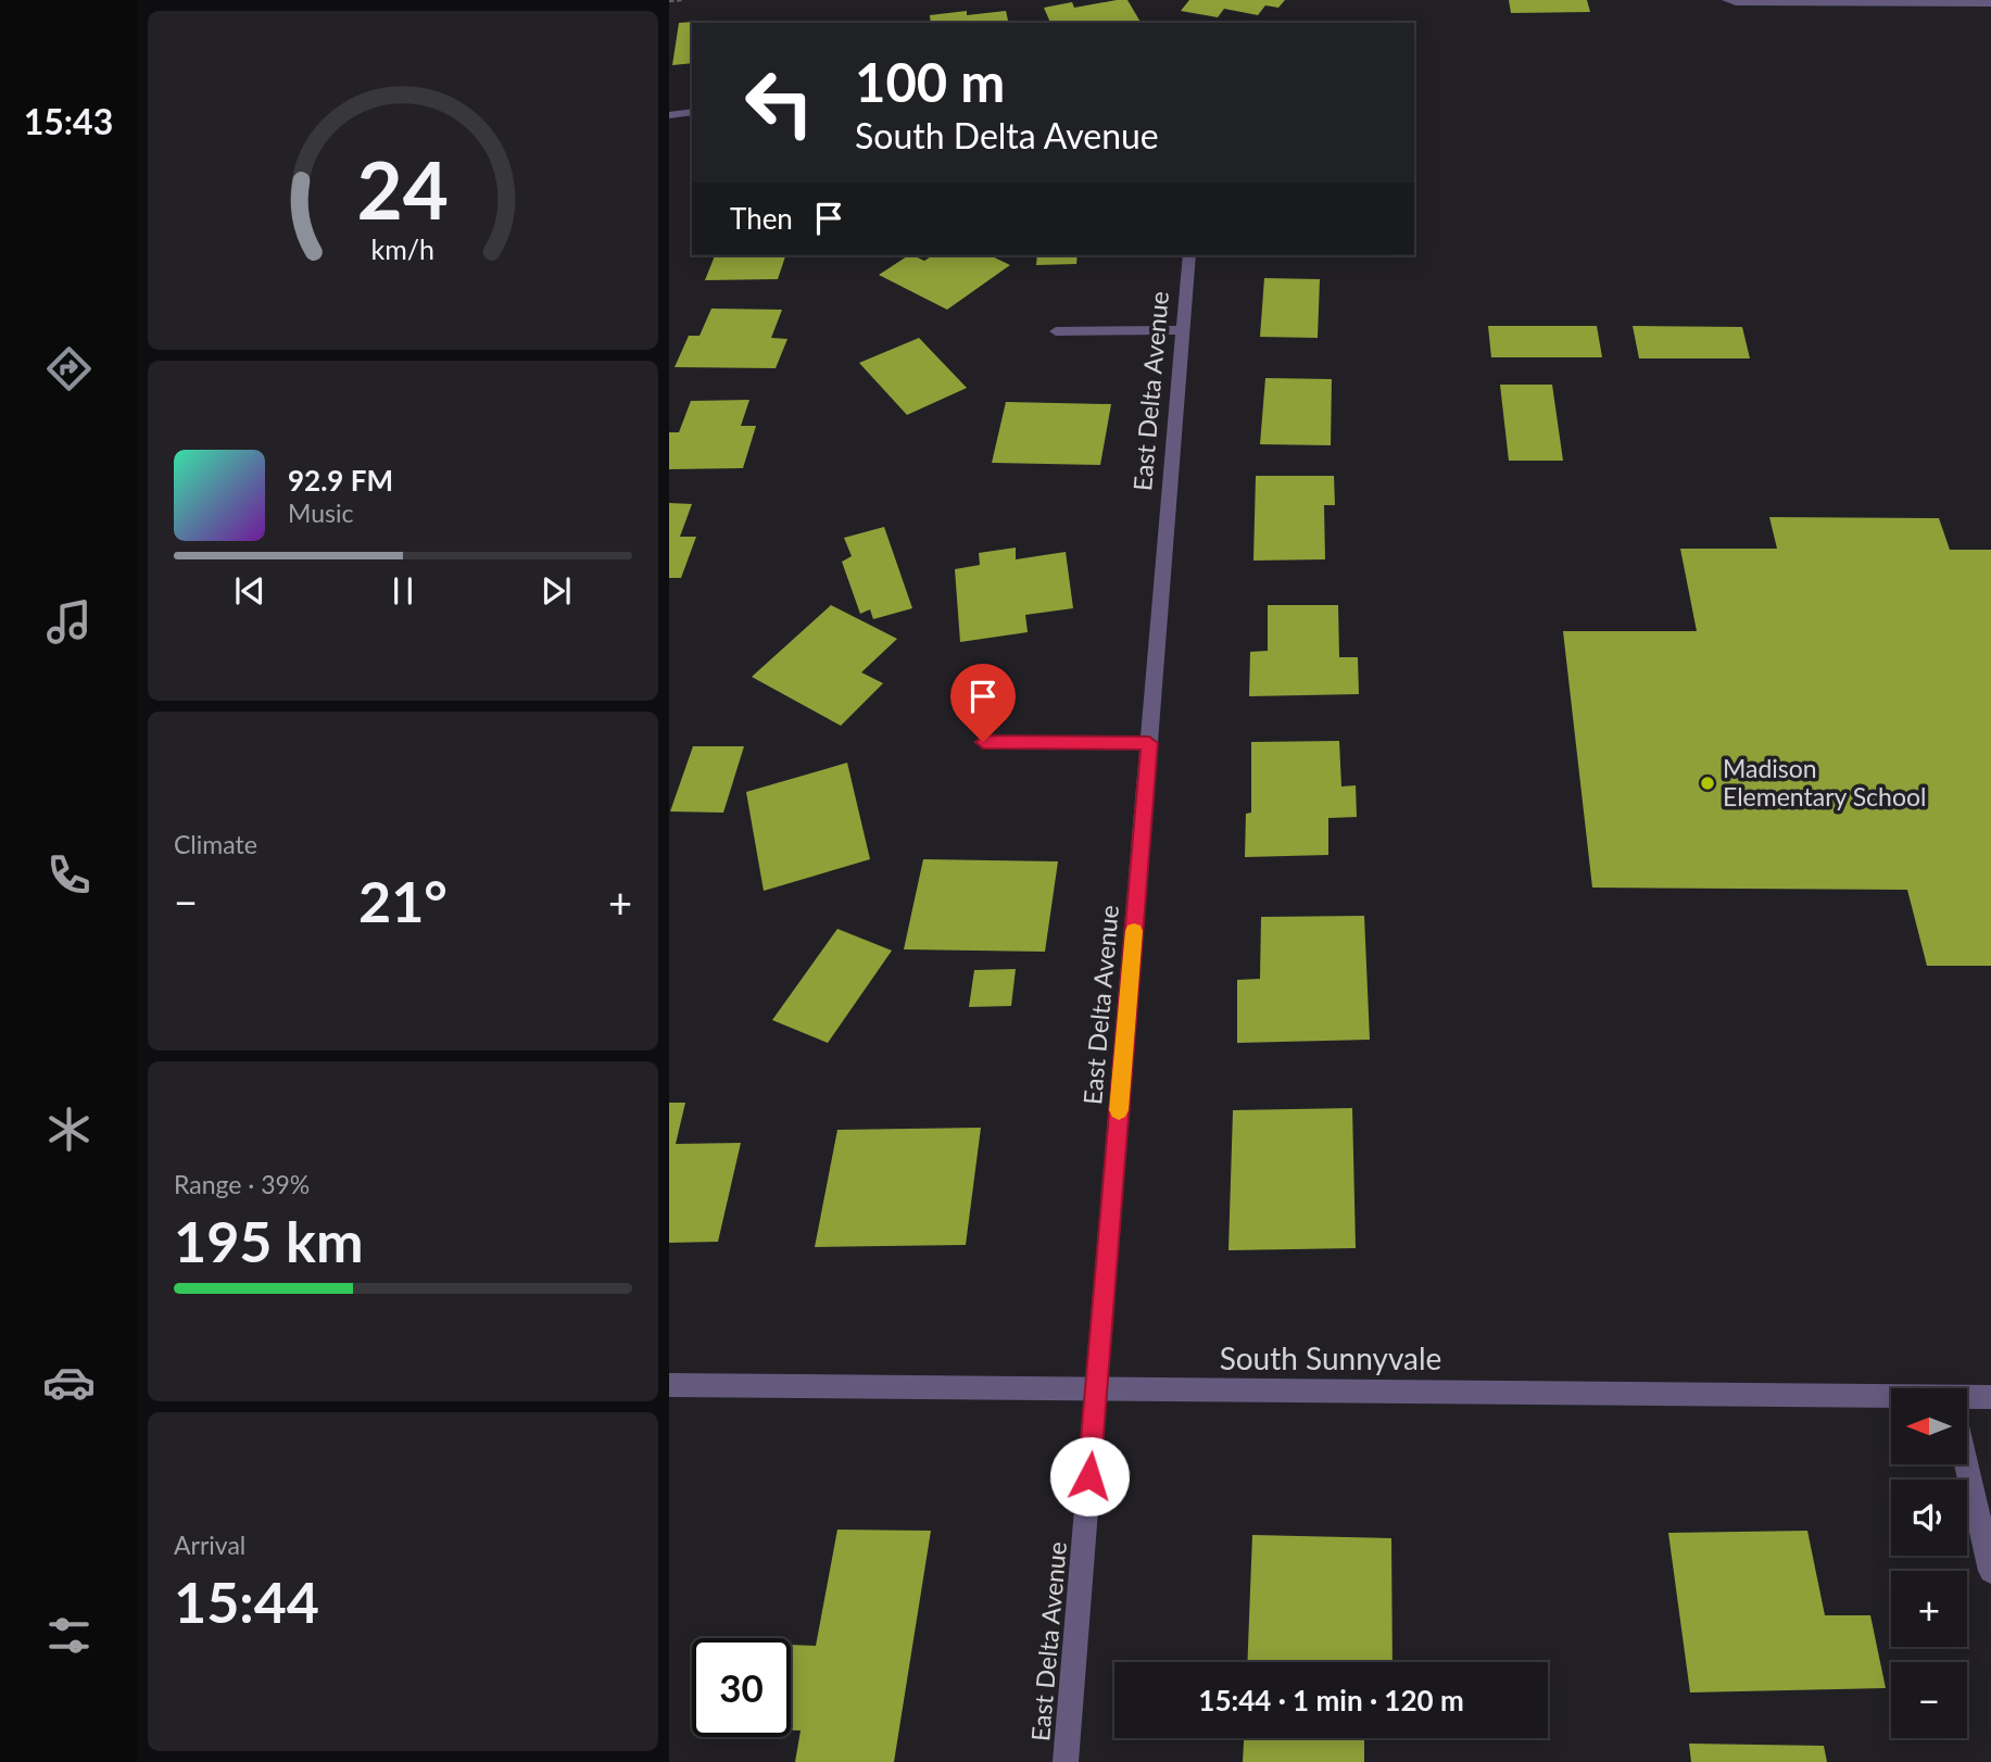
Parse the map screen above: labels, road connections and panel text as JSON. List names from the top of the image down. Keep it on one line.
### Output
{"streets":{"street":["East Delta Avenue","South Sunnyvale"]},"crossings":[["East Delta Avenue","South Sunnyvale"]],"places":["Madison Elementary School"],"north":"left","page":{"tabs":"15:43","turn":["100 m","South Delta Avenue"],"then":"Then","song":["92.9 FM","Music"],"tile":["Climate",["Range · 39%","195 km"],["Arrival","15:44"]],"heat":["−","21°","+"],"map_buttons":["+","−"],"limit":"30","trip":"15:44 · 1 min · 120 m","gauge":["24","km/h"]}}
